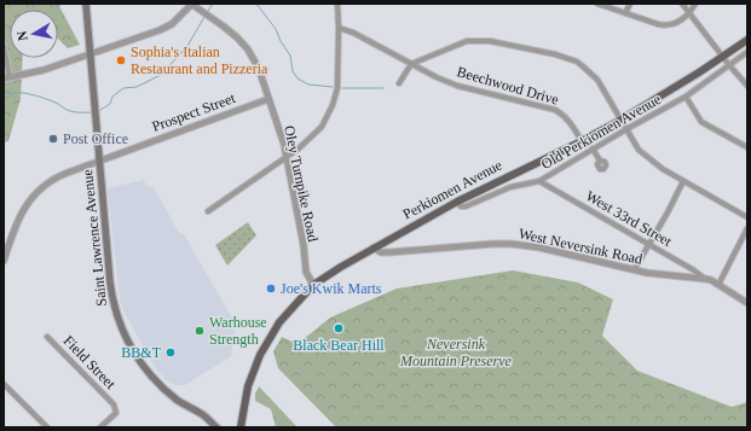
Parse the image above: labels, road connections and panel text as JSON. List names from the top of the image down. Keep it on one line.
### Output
{"streets":{"main road":["Perkiomen Avenue","Saint Lawrence Avenue"],"street":["Beechwood Drive","Prospect Street","Old Perkiomen Avenue","Oley Turnpike Road","West 33rd Street","West Neversink Road","Field Street"]},"crossings":[["Beechwood Drive","Perkiomen Avenue"],["Prospect Street","Oley Turnpike Road"],["Prospect Street","Saint Lawrence Avenue"],["Old Perkiomen Avenue","Perkiomen Avenue"],["Old Perkiomen Avenue","West 33rd Street"],["Oley Turnpike Road","Perkiomen Avenue"],["Perkiomen Avenue","West Neversink Road"],["West 33rd Street","West Neversink Road"]],"parks":["Neversink Mountain Preserve"],"places":["Sophia's Italian Restaurant and Pizzeria","Post Office","Joe's Kwik Marts","Black Bear Hill","Warhouse Strength","BB&T"],"north":"left"}
